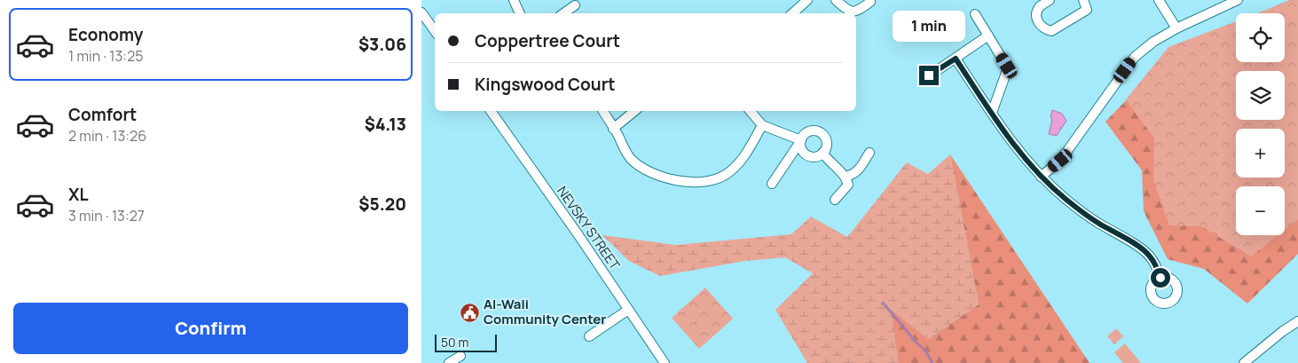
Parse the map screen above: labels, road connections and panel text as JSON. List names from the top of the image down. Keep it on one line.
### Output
{"streets":{"street":["NEVSKY STREET"]},"places":{"public building":["Al-Wali Community Center"]},"scale_bar":"50 m","page":{"list":[{"name":"Economy","note":"1 min · 13:25","value":"$3.06"},{"name":"Comfort","note":"2 min · 13:26","value":"$4.13"},{"name":"XL","note":"3 min · 13:27","value":"$5.20"}],"bubble":"1 min","map_buttons":["+","−"],"banner":["Coppertree Court","Kingswood Court"],"buttons":"Confirm","scale":"50 m"}}
